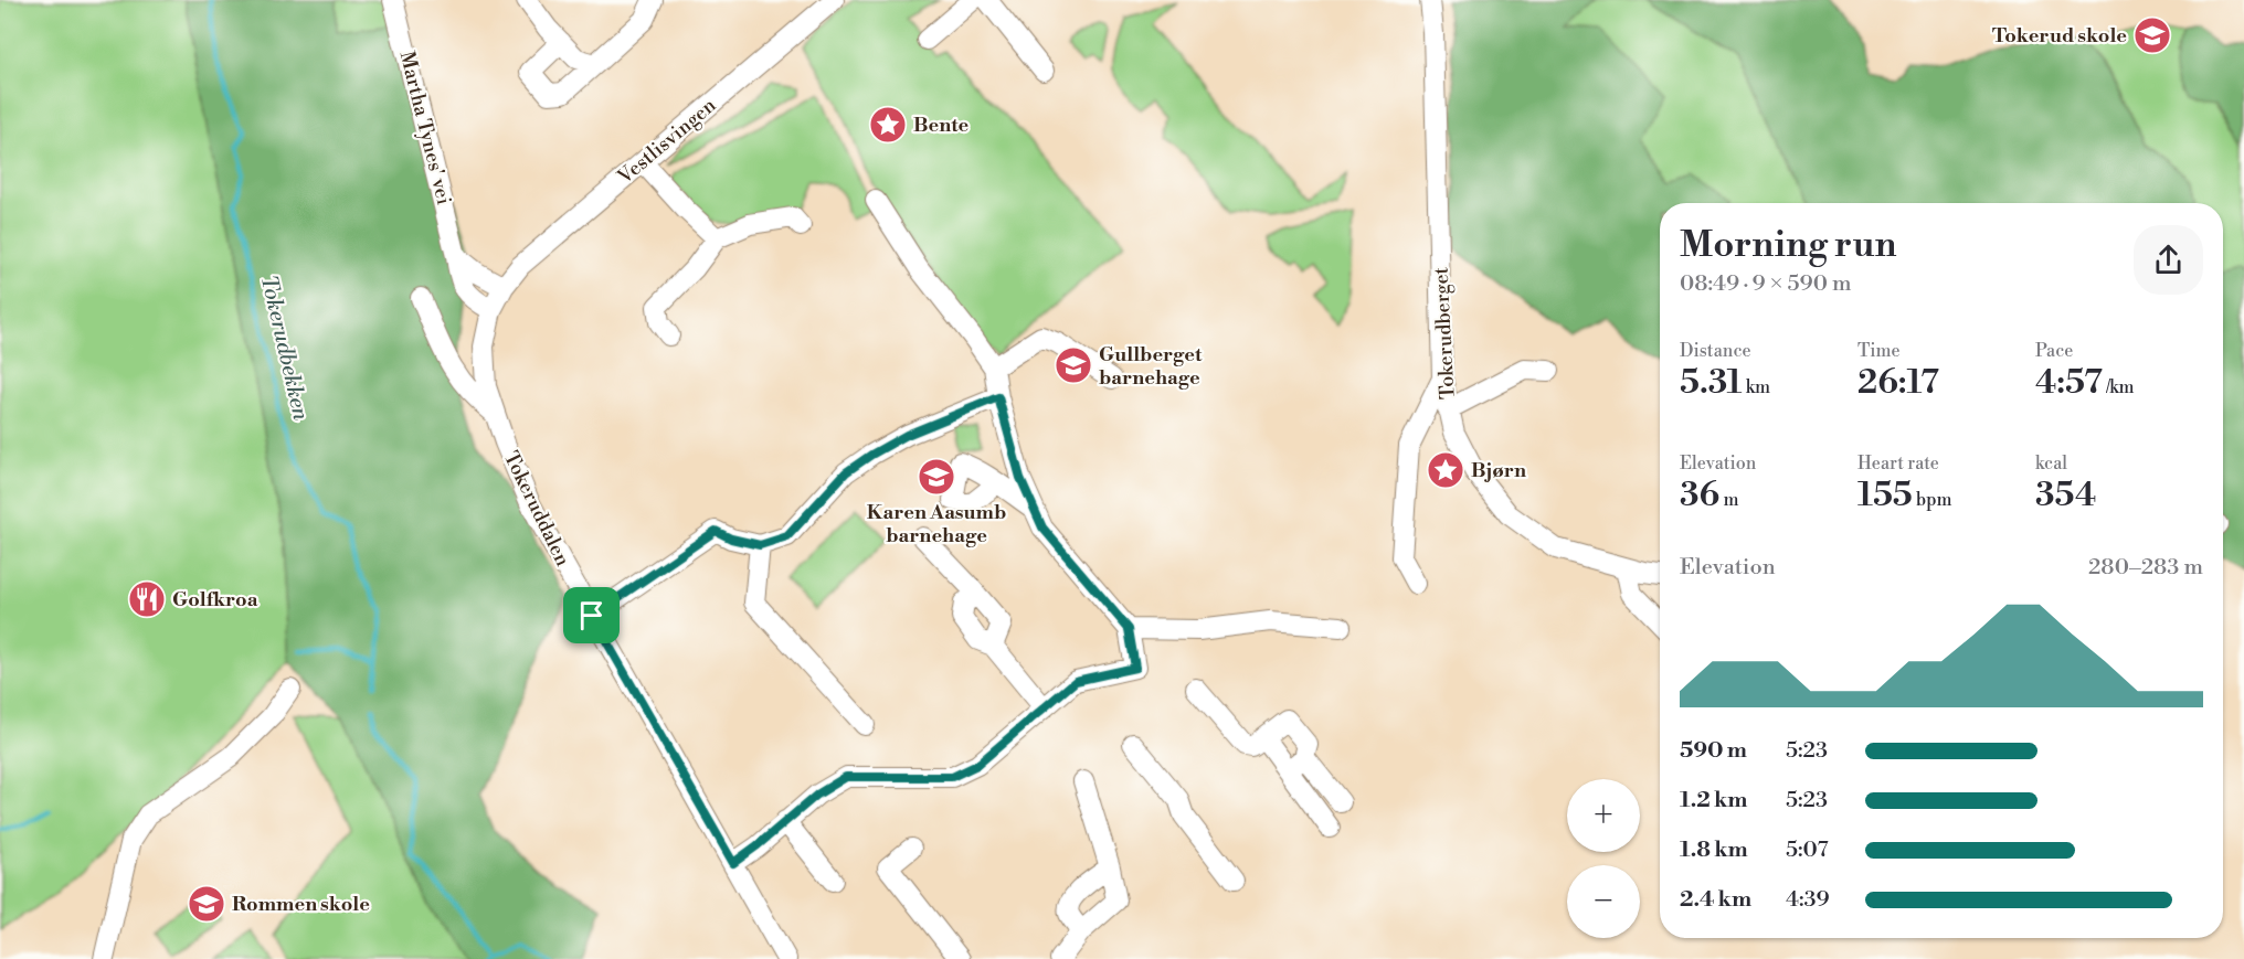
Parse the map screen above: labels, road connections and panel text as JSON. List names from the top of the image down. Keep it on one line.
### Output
{"streets":{"street":["Martha Tynes' vei","Vestlisvingen","Tokerudberget","Tokeruddalen"]},"crossings":[["Martha Tynes' vei","Tokeruddalen"],["Vestlisvingen","Tokeruddalen"]],"water":["Tokerudbekken"],"places":{"school or university":["Tokerud skole","Gullberget barnehage","Karen Aasumb barnehage","Rommen skole"],"place":["Bente","Bjørn"],"restaurant":["Golfkroa"]},"page":{"heading":["Morning run","08:49 · 9 × 590 m"],"stats":[["Distance","5.31 km"],["Time","26:17"],["Pace","4:57 /km"],["Elevation","36 m"],["Heart rate","155 bpm"],["kcal","354"]],"chart":["Elevation","280–283 m"],"list":[{"name":"590 m","note":"5:23"},{"name":"1.2 km","note":"5:23"},{"name":"1.8 km","note":"5:07"},{"name":"2.4 km","note":"4:39"}],"map_buttons":["+","−"]}}
